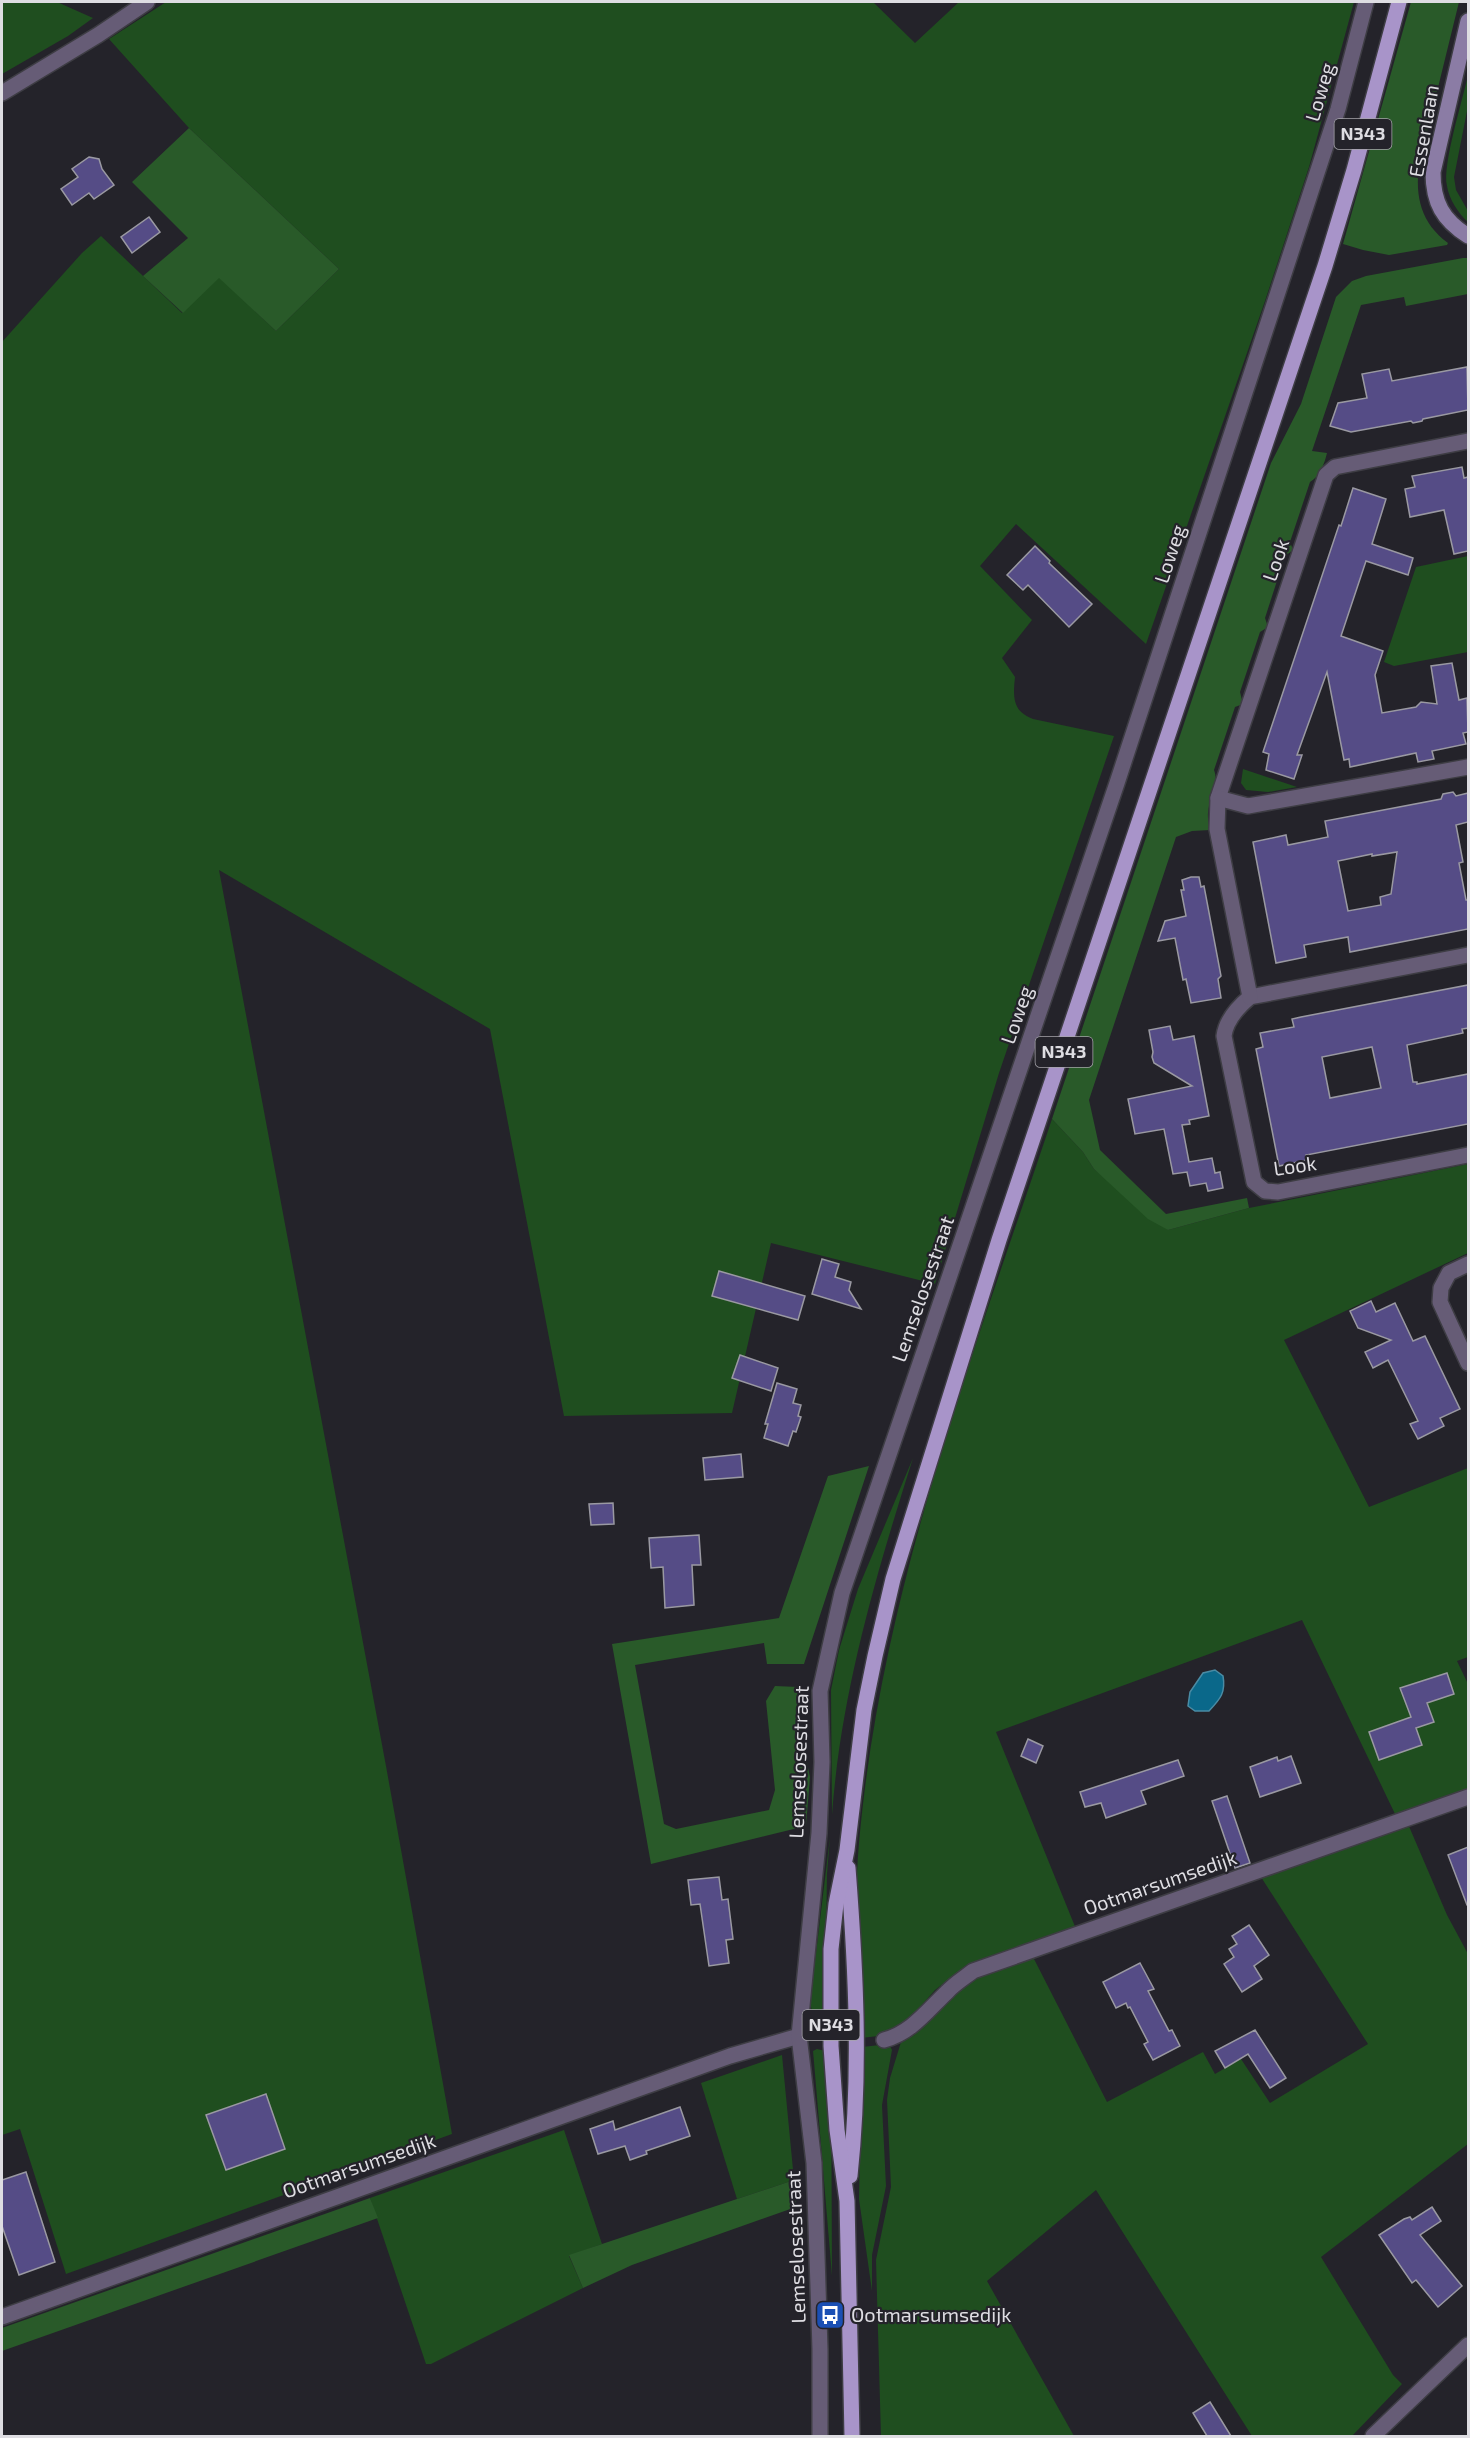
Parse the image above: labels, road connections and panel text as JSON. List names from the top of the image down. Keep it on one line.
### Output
{"streets":{"main road":["N343"],"street":["Loweg","Essenlaan","Look","Lemselosestraat","Ootmarsumsedijk"]},"crossings":[["Loweg","Lemselosestraat"],["Lemselosestraat","Ootmarsumsedijk"]],"places":{"bus stop":["Ootmarsumsedijk"]}}
